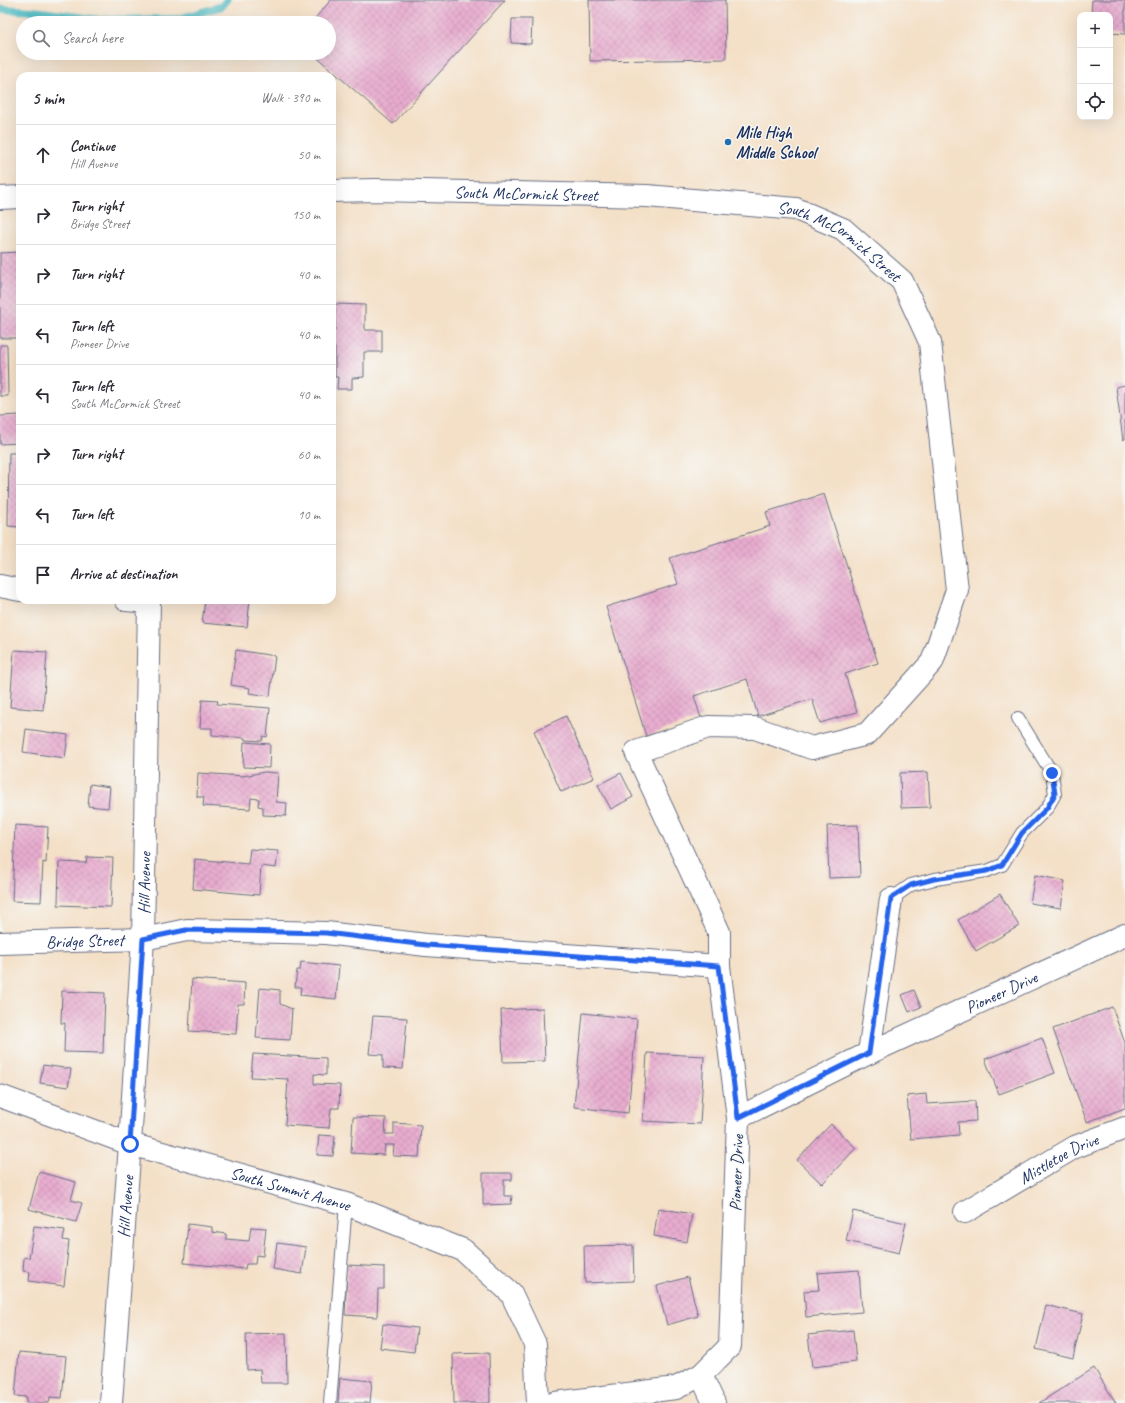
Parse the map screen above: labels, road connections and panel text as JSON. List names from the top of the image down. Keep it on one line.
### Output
{"streets":{"street":["South McCormick Street","Hill Avenue","Bridge Street","Pioneer Drive","Mistletoe Drive","South Summit Avenue"]},"crossings":[["South McCormick Street","Bridge Street"],["Hill Avenue","Bridge Street"],["Hill Avenue","South Summit Avenue"]],"places":["Mile High Middle School"],"page":{"map_buttons":["+","−"],"search":"Search here","heading":["5 min","Walk · 390 m"],"list":[["Continue","Hill Avenue","50 m"],["Turn right","Bridge Street","150 m"],["Turn right","40 m"],["Turn left","Pioneer Drive","40 m"],["Turn left","South McCormick Street","40 m"],["Turn right","60 m"],["Turn left","10 m"],"Arrive at destination"]}}
